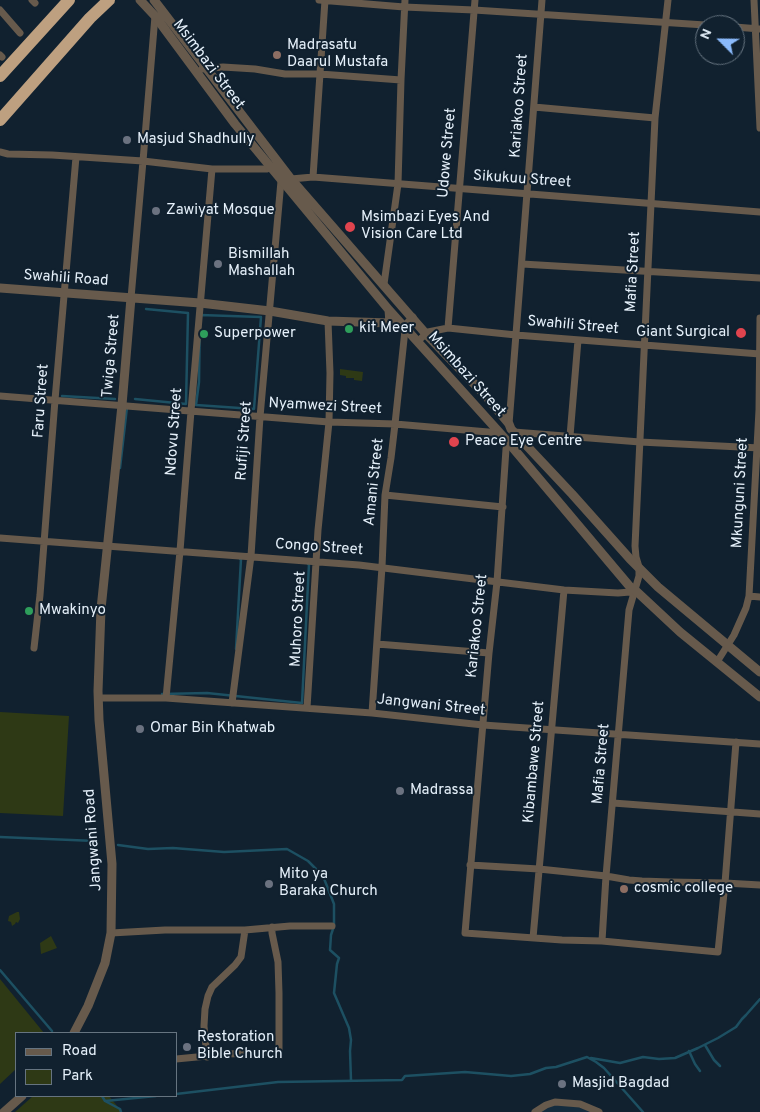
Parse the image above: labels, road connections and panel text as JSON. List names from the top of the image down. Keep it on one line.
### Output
{"streets":{"street":["Msimbazi Street","Kariakoo Street","Udowe Street","Sikukuu Street","Mafia Street","Swahili Road","Swahili Street","Twiga Street","Faru Street","Nyamwezi Street","Ndovu Street","Rufiji Street","Amani Street","Mkunguni Street","Congo Street","Muhoro Street","Jangwani Street","Kibambawe Street","Jangwani Road"]},"crossings":[["Msimbazi Street","Kariakoo Street"],["Msimbazi Street","Sikukuu Street"],["Msimbazi Street","Mafia Street"],["Msimbazi Street","Swahili Street"],["Msimbazi Street","Twiga Street"],["Msimbazi Street","Nyamwezi Street"],["Msimbazi Street","Rufiji Street"],["Msimbazi Street","Amani Street"],["Msimbazi Street","Mkunguni Street"],["Msimbazi Street","Congo Street"],["Kariakoo Street","Sikukuu Street"],["Kariakoo Street","Swahili Street"],["Kariakoo Street","Congo Street"],["Kariakoo Street","Jangwani Street"],["Kariakoo Street","Kibambawe Street"],["Udowe Street","Sikukuu Street"],["Udowe Street","Swahili Street"],["Sikukuu Street","Mafia Street"],["Sikukuu Street","Rufiji Street"],["Mafia Street","Swahili Street"],["Mafia Street","Congo Street"],["Mafia Street","Jangwani Street"],["Swahili Road","Twiga Street"],["Swahili Road","Faru Street"],["Swahili Street","Mkunguni Street"],["Twiga Street","Nyamwezi Street"],["Twiga Street","Congo Street"],["Twiga Street","Jangwani Street"],["Twiga Street","Jangwani Road"],["Faru Street","Nyamwezi Street"],["Faru Street","Congo Street"],["Nyamwezi Street","Ndovu Street"],["Nyamwezi Street","Rufiji Street"],["Nyamwezi Street","Amani Street"],["Nyamwezi Street","Muhoro Street"],["Ndovu Street","Congo Street"],["Ndovu Street","Jangwani Street"],["Rufiji Street","Congo Street"],["Rufiji Street","Jangwani Street"],["Amani Street","Congo Street"],["Amani Street","Jangwani Street"],["Congo Street","Muhoro Street"],["Congo Street","Kibambawe Street"],["Muhoro Street","Jangwani Street"],["Jangwani Street","Kibambawe Street"],["Jangwani Street","Jangwani Road"]],"places":["Madrasatu Daarul Mustafa","Masjud Shadhully","Zawiyat Mosque","Msimbazi Eyes And Vision Care Ltd","Bismillah Mashallah","kit Meer","Giant Surgical","Superpower","Peace Eye Centre","Mwakinyo","Omar Bin Khatwab","Madrassa","Mito ya Baraka Church","cosmic college","Restoration Bible Church","Masjid Bagdad"],"legend":["Road","Park"],"north":"top left"}
